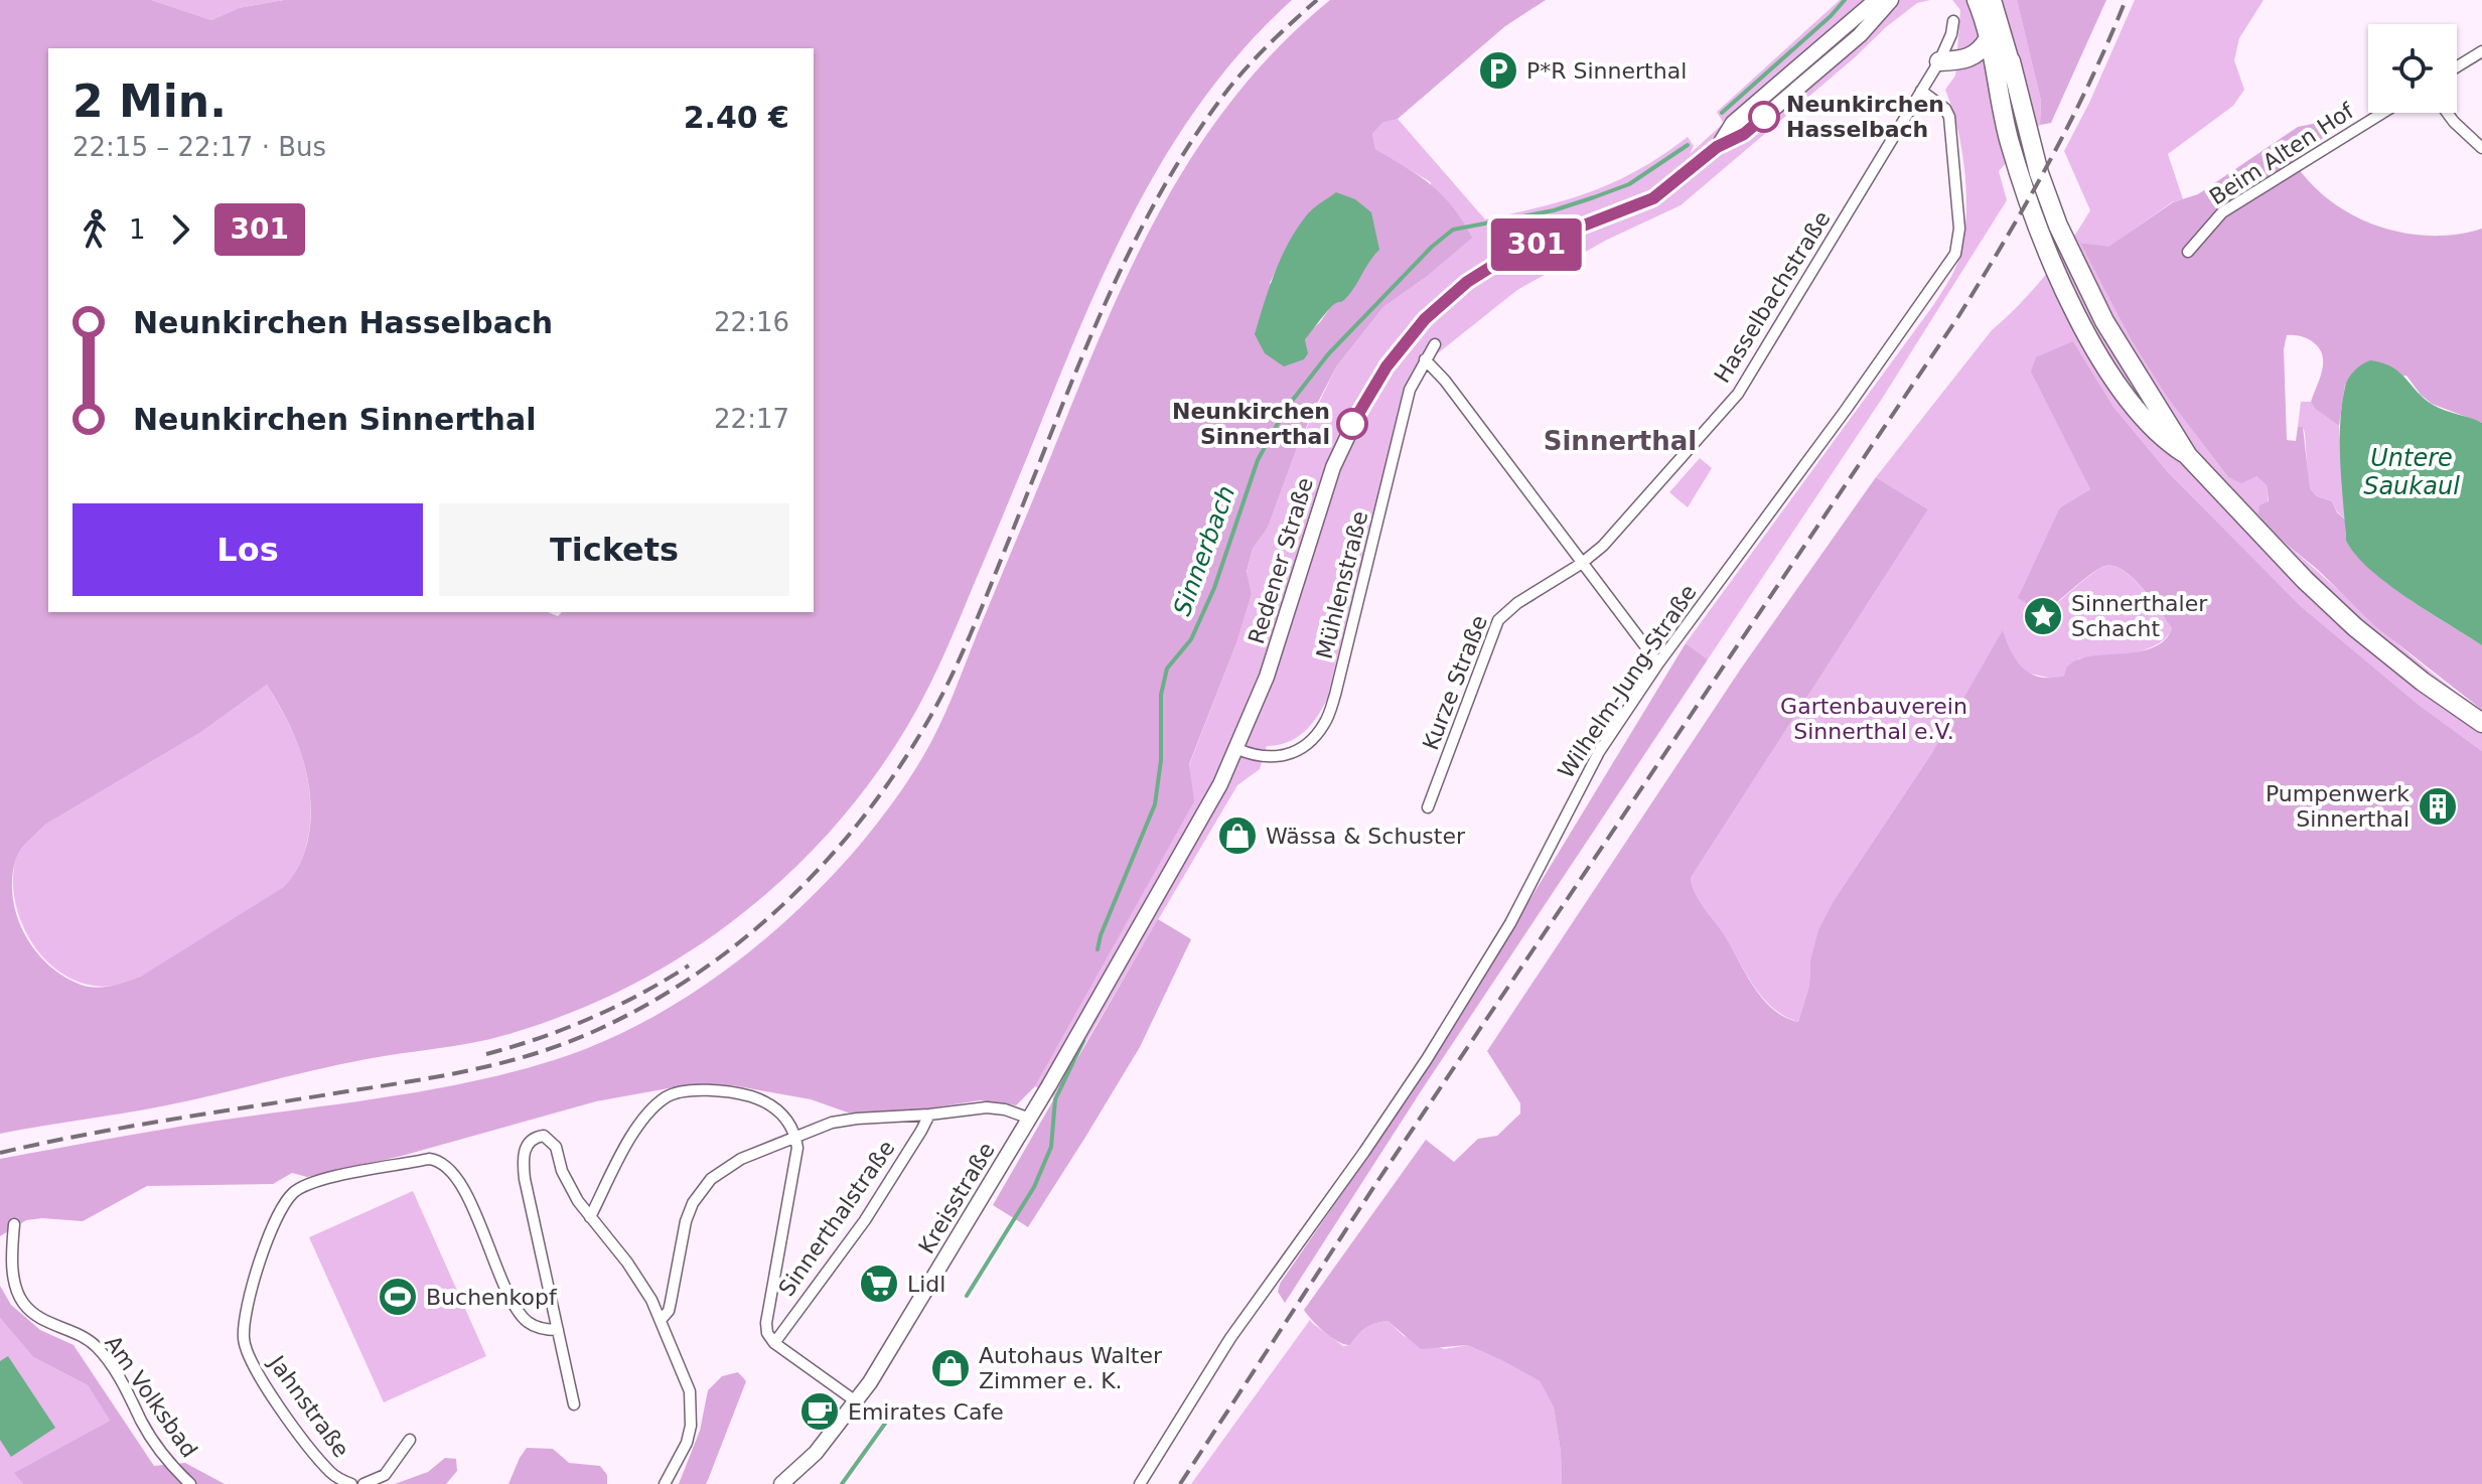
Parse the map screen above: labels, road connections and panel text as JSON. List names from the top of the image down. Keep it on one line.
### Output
{"streets":{"main road":["Redener Straße","Kreisstraße"],"street":["Beim Alten Hof","Hasselbachstraße","Mühlenstraße","Wilhelm-Jung-Straße","Kurze Straße","Sinnerthalstraße","Am Volksbad","Jahnstraße"]},"crossings":[["Hasselbachstraße","Wilhelm-Jung-Straße"],["Hasselbachstraße","Kurze Straße"],["Redener Straße","Mühlenstraße"],["Redener Straße","Kreisstraße"]],"districts":["Sinnerthal"],"water":["Untere Saukaul","Sinnerbach"],"parks":["Gartenbauverein Sinnerthal e.V."],"places":{"parking":["P*R Sinnerthal"],"other":["Neunkirchen Hasselbach","Neunkirchen Sinnerthal"],"place":["Sinnerthaler Schacht"],"building":["Pumpenwerk Sinnerthal"],"shop":["Wässa & Schuster","Autohaus Walter Zimmer e. K."],"supermarket":["Lidl"],"sports":["Buchenkopf"],"cafe":["Emirates Cafe"]},"lines":["bus line 301"],"page":{"on_map":"301","heading":["2 Min.","22:15 – 22:17 · Bus","2.40 €"],"legs":["1","301"],"list":[{"name":"Neunkirchen Hasselbach","value":"22:16"},{"name":"Neunkirchen Sinnerthal","value":"22:17"}],"buttons":["Los","Tickets"]}}
